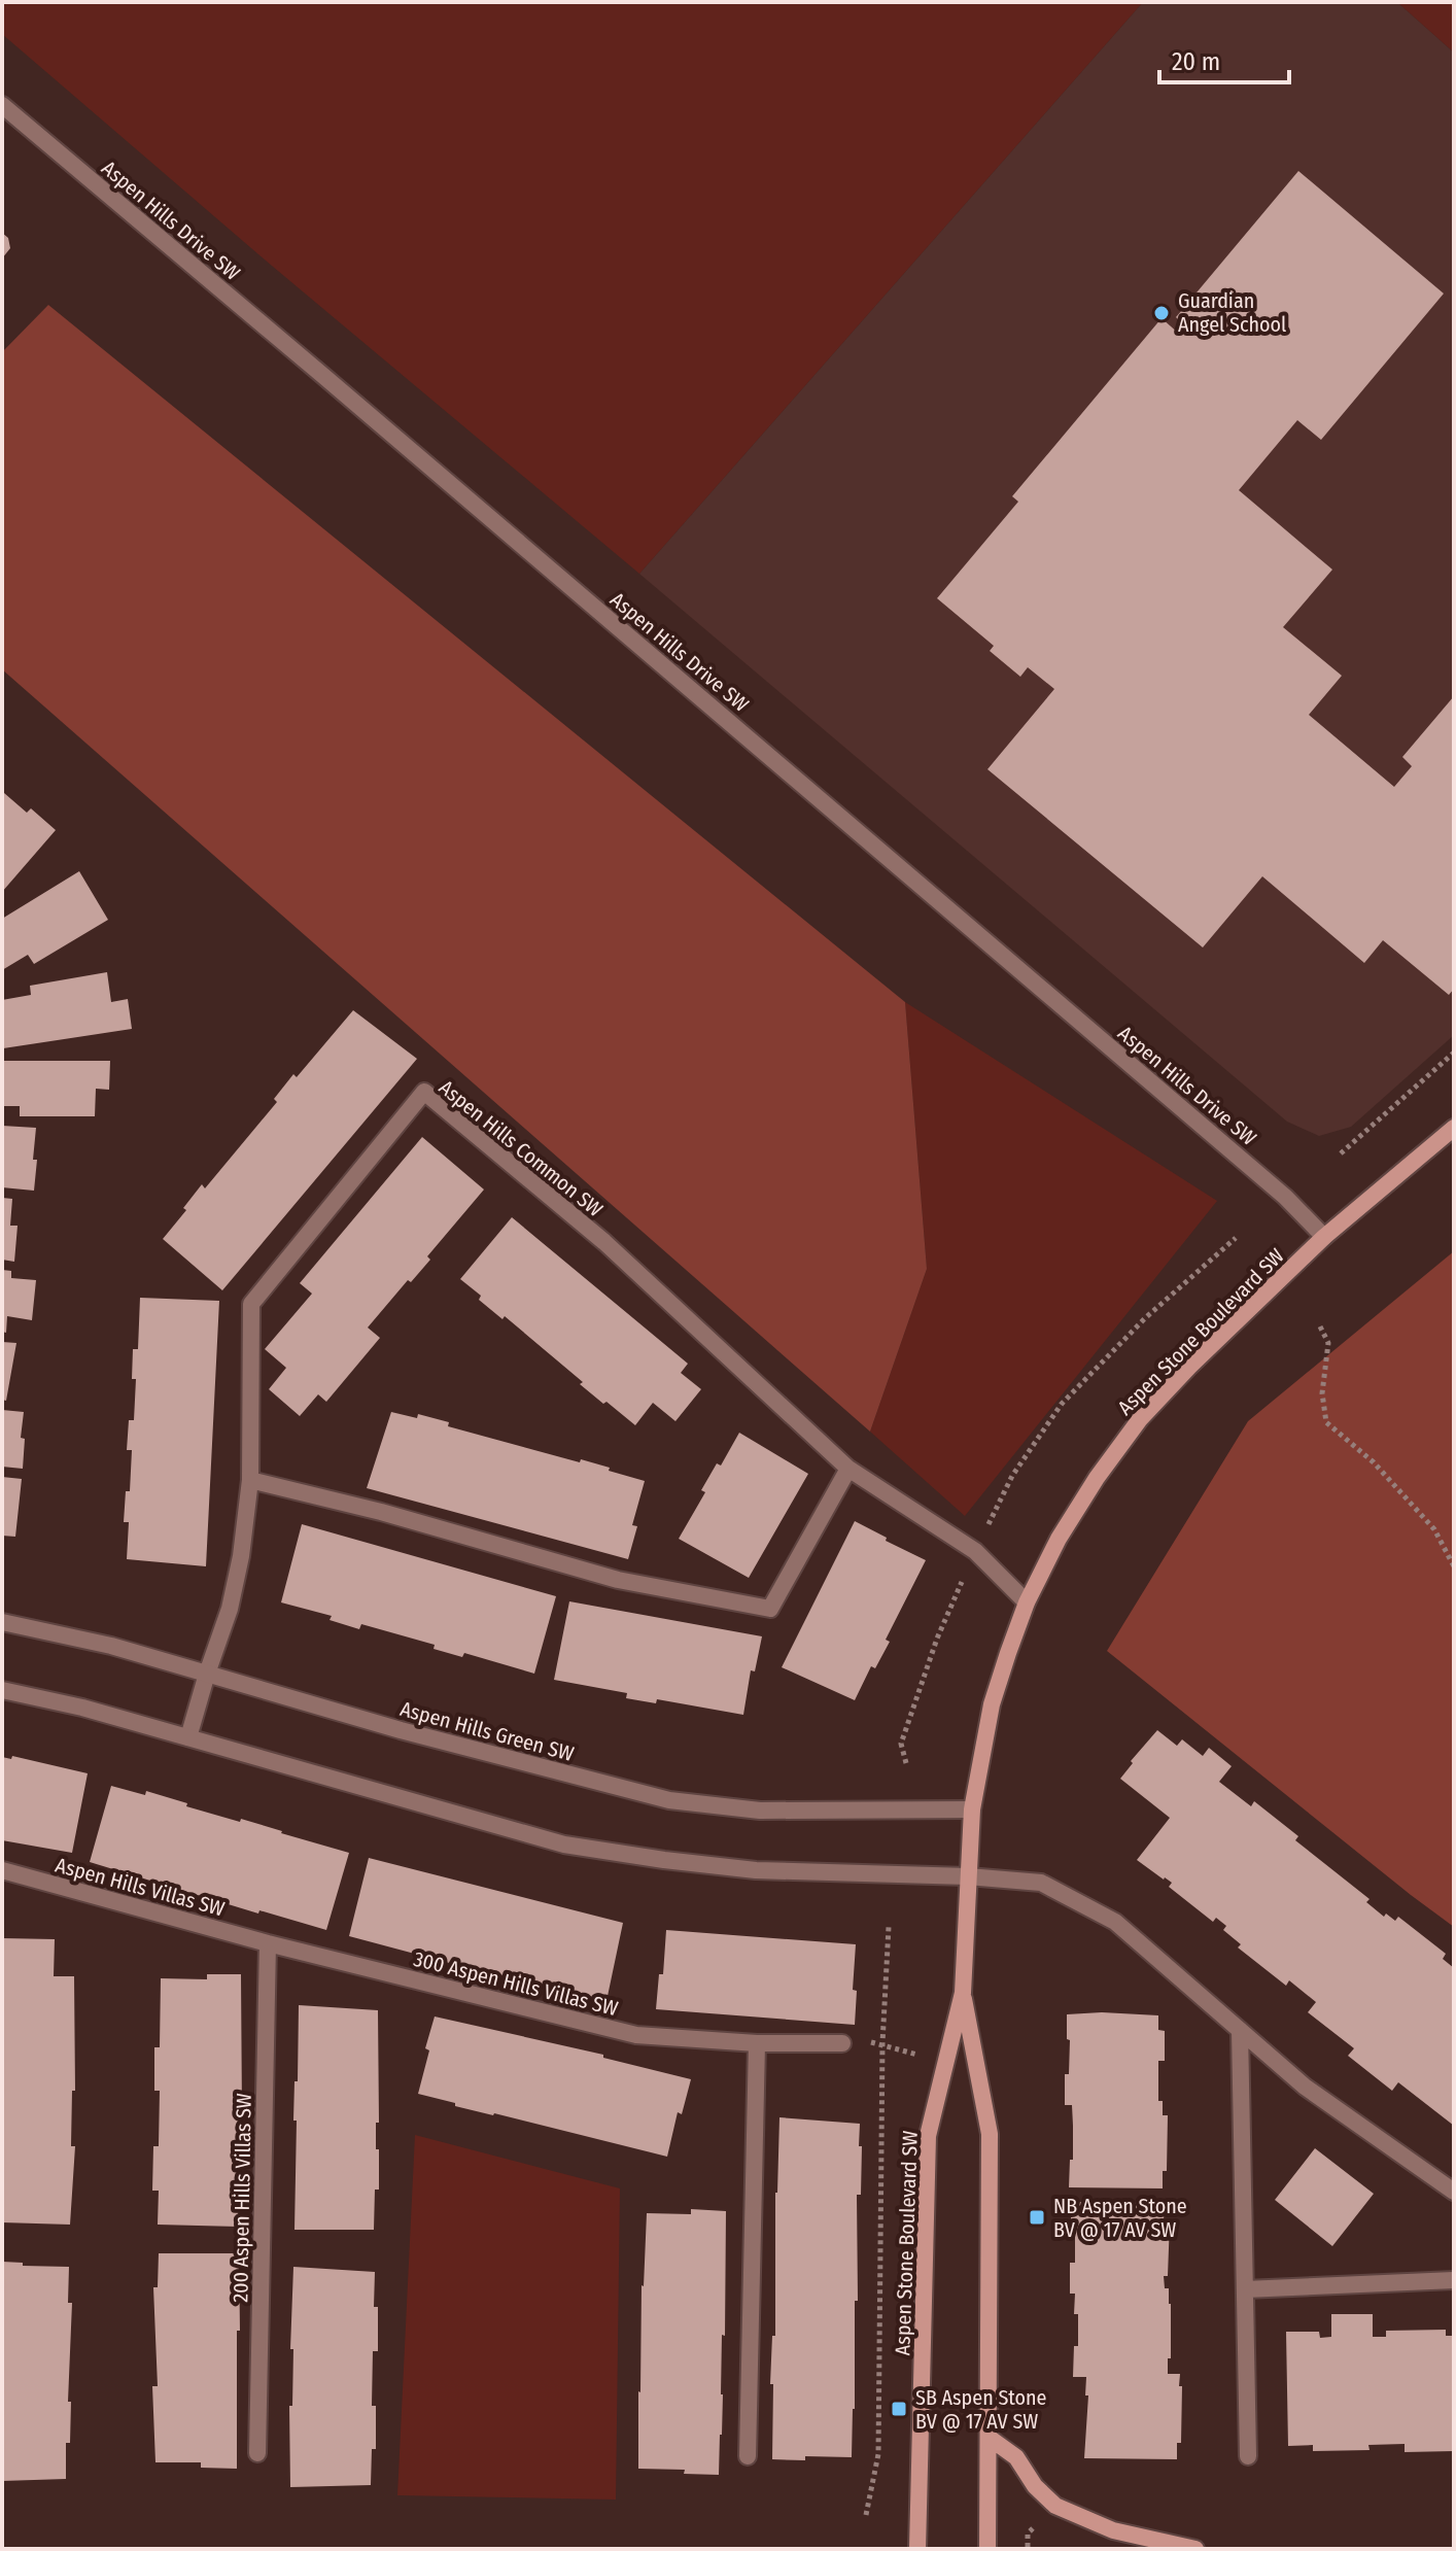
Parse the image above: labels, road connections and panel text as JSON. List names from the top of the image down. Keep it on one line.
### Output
{"streets":{"street":["Aspen Hills Drive SW","Aspen Hills Common SW","Aspen Stone Boulevard SW","Aspen Hills Green SW","Aspen Hills Villas SW","300 Aspen Hills Villas SW","200 Aspen Hills Villas SW"]},"crossings":[["Aspen Hills Drive SW","Aspen Stone Boulevard SW"],["Aspen Hills Common SW","Aspen Stone Boulevard SW"],["Aspen Hills Common SW","Aspen Hills Green SW"],["Aspen Stone Boulevard SW","Aspen Hills Green SW"],["Aspen Hills Villas SW","300 Aspen Hills Villas SW"],["Aspen Hills Villas SW","200 Aspen Hills Villas SW"],["300 Aspen Hills Villas SW","200 Aspen Hills Villas SW"]],"places":{"other":["Guardian Angel School"],"transit":["NB Aspen Stone BV @ 17 AV SW","SB Aspen Stone BV @ 17 AV SW"]},"scale_bar":"20 m"}
